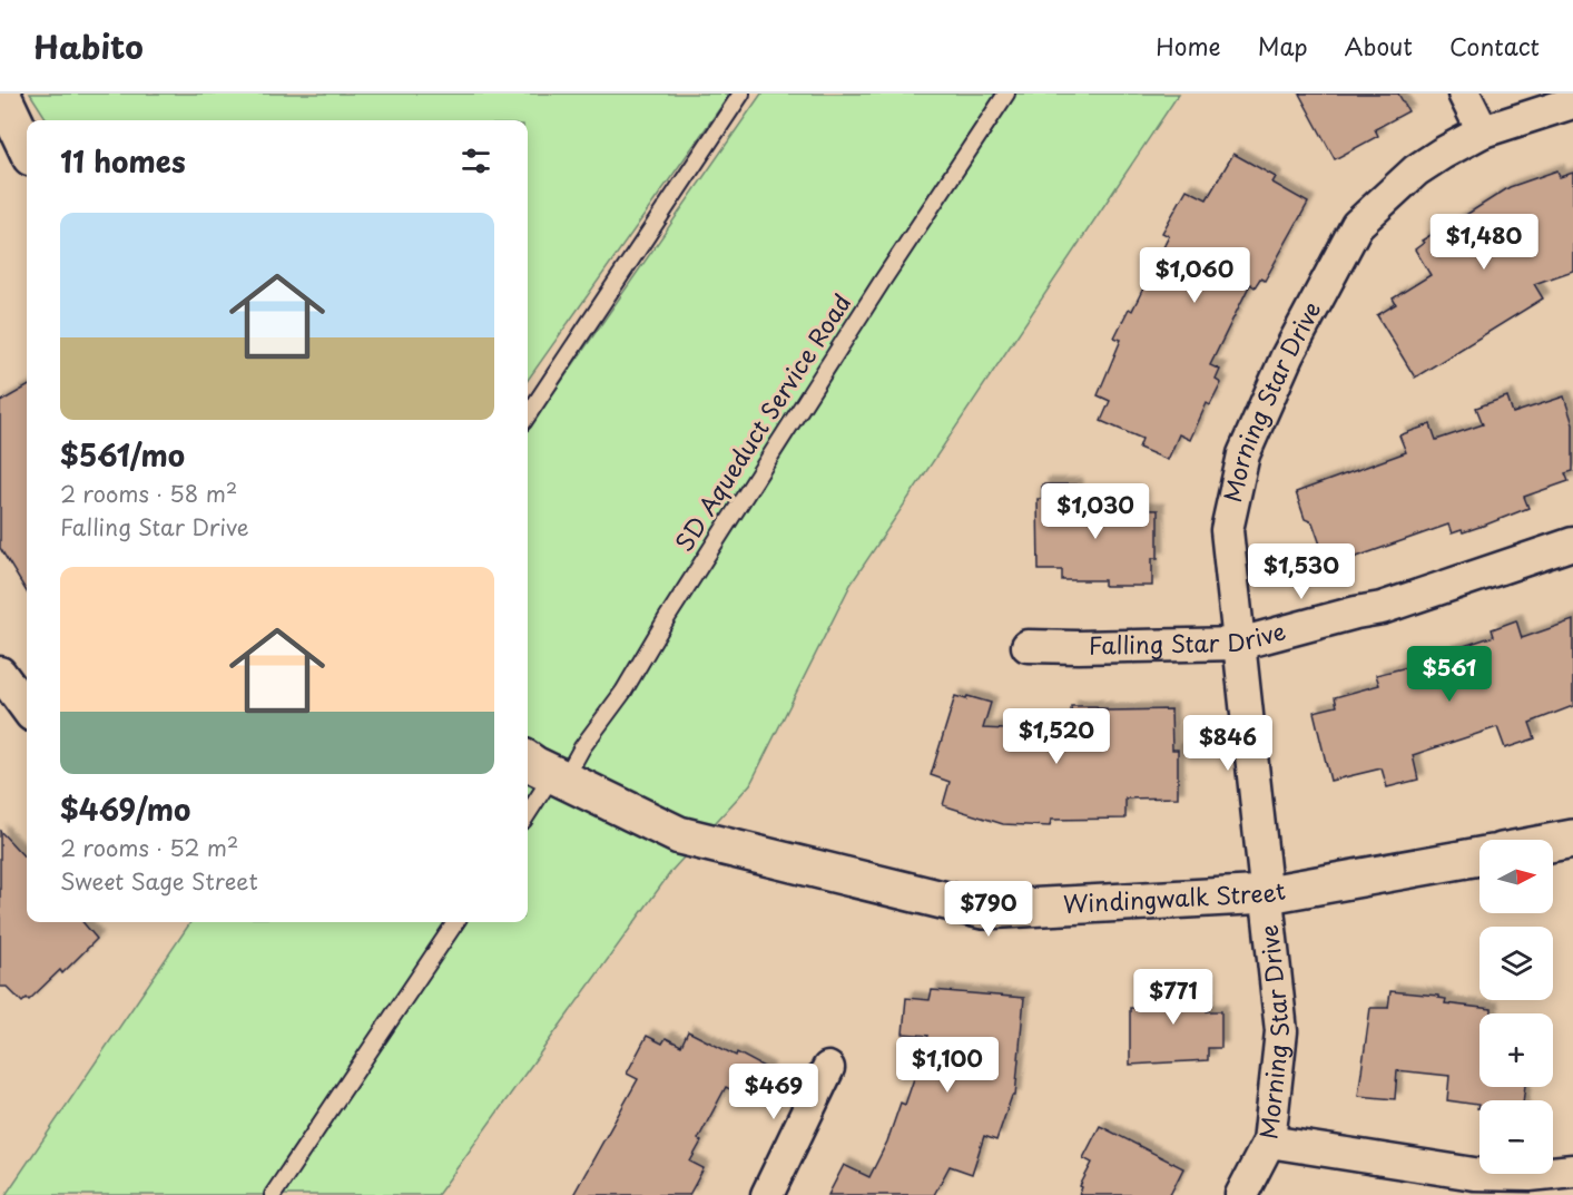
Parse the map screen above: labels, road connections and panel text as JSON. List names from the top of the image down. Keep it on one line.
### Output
{"streets":{"street":["Morning Star Drive","Falling Star Drive","Windingwalk Street"],"lane":["SD Aqueduct Service Road"]},"crossings":[["Morning Star Drive","Falling Star Drive"],["Morning Star Drive","Windingwalk Street"],["SD Aqueduct Service Road","Windingwalk Street"]],"north":"right","page":{"header":"Habito","nav":["Home","Map","About","Contact"],"heading":"11 homes","list":[{"name":"$561/mo","note":"2 rooms · 58 m² · Falling Star Drive"},{"name":"$469/mo","note":"2 rooms · 52 m² · Sweet Sage Street"}],"price":["$1,480","$1,060","$1,030","$1,530","$561","$1,520","$846","$790","$771","$1,100","$469"],"map_buttons":["+","−"]}}
